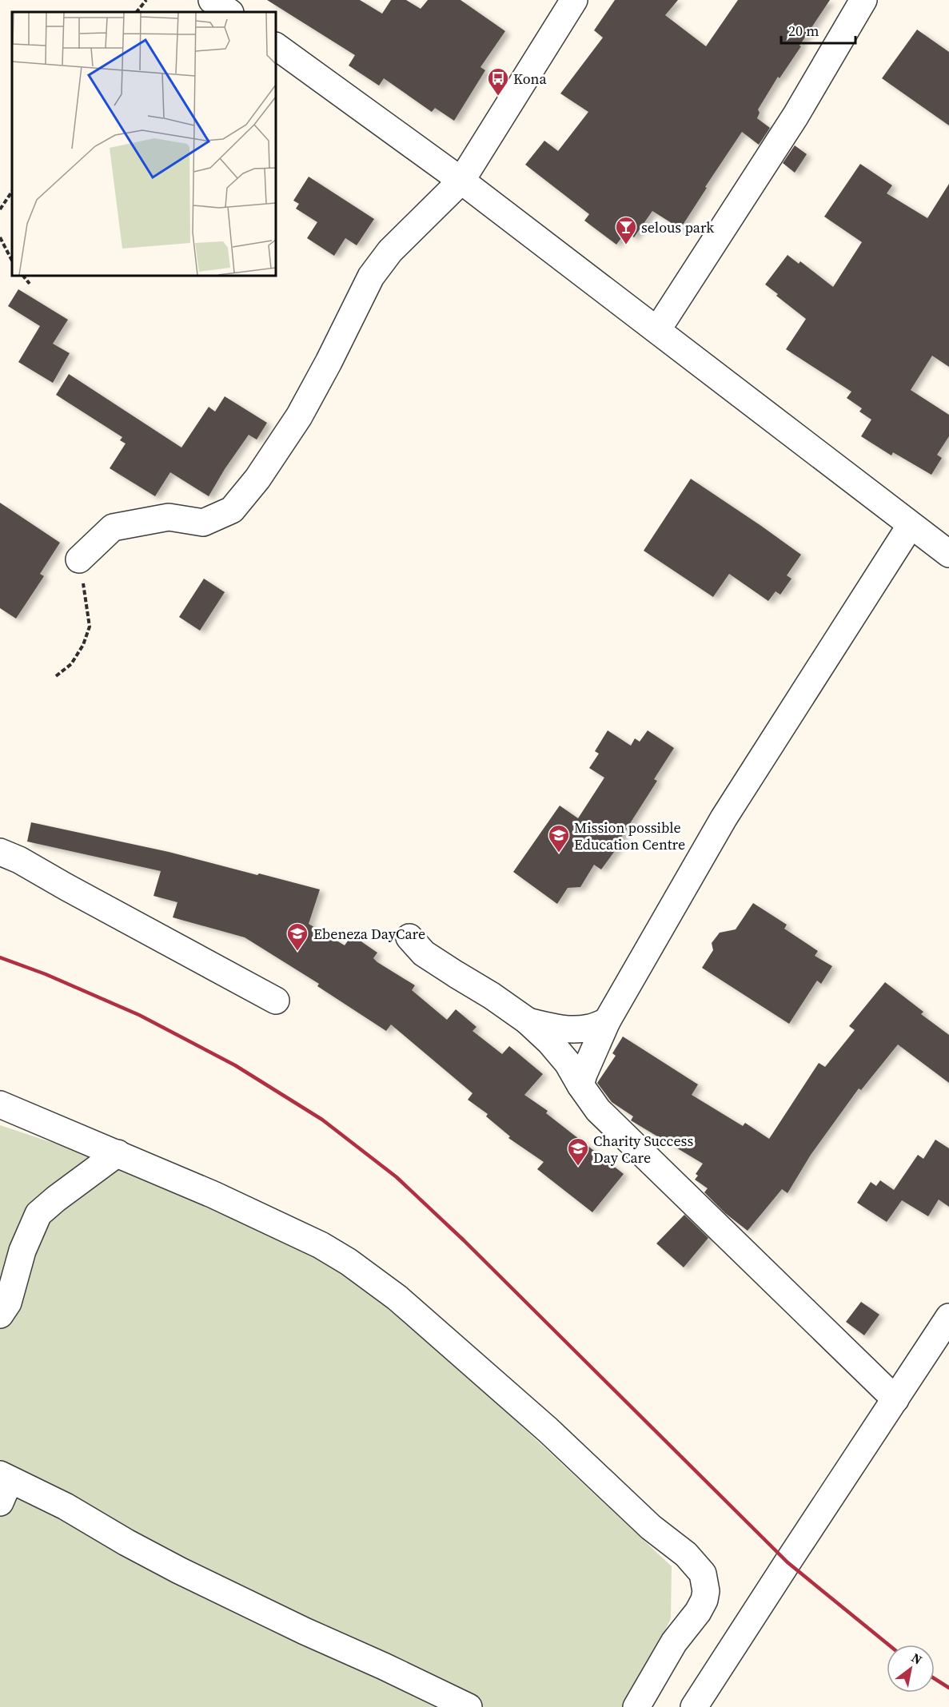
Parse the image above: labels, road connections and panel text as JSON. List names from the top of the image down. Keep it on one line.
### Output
{"places":{"bus stop":["Kona"],"bar":["selous park"],"school or university":["Mission possible Education Centre","Ebeneza DayCare","Charity Success Day Care"]},"scale_bar":"20 m","north":"top right"}
